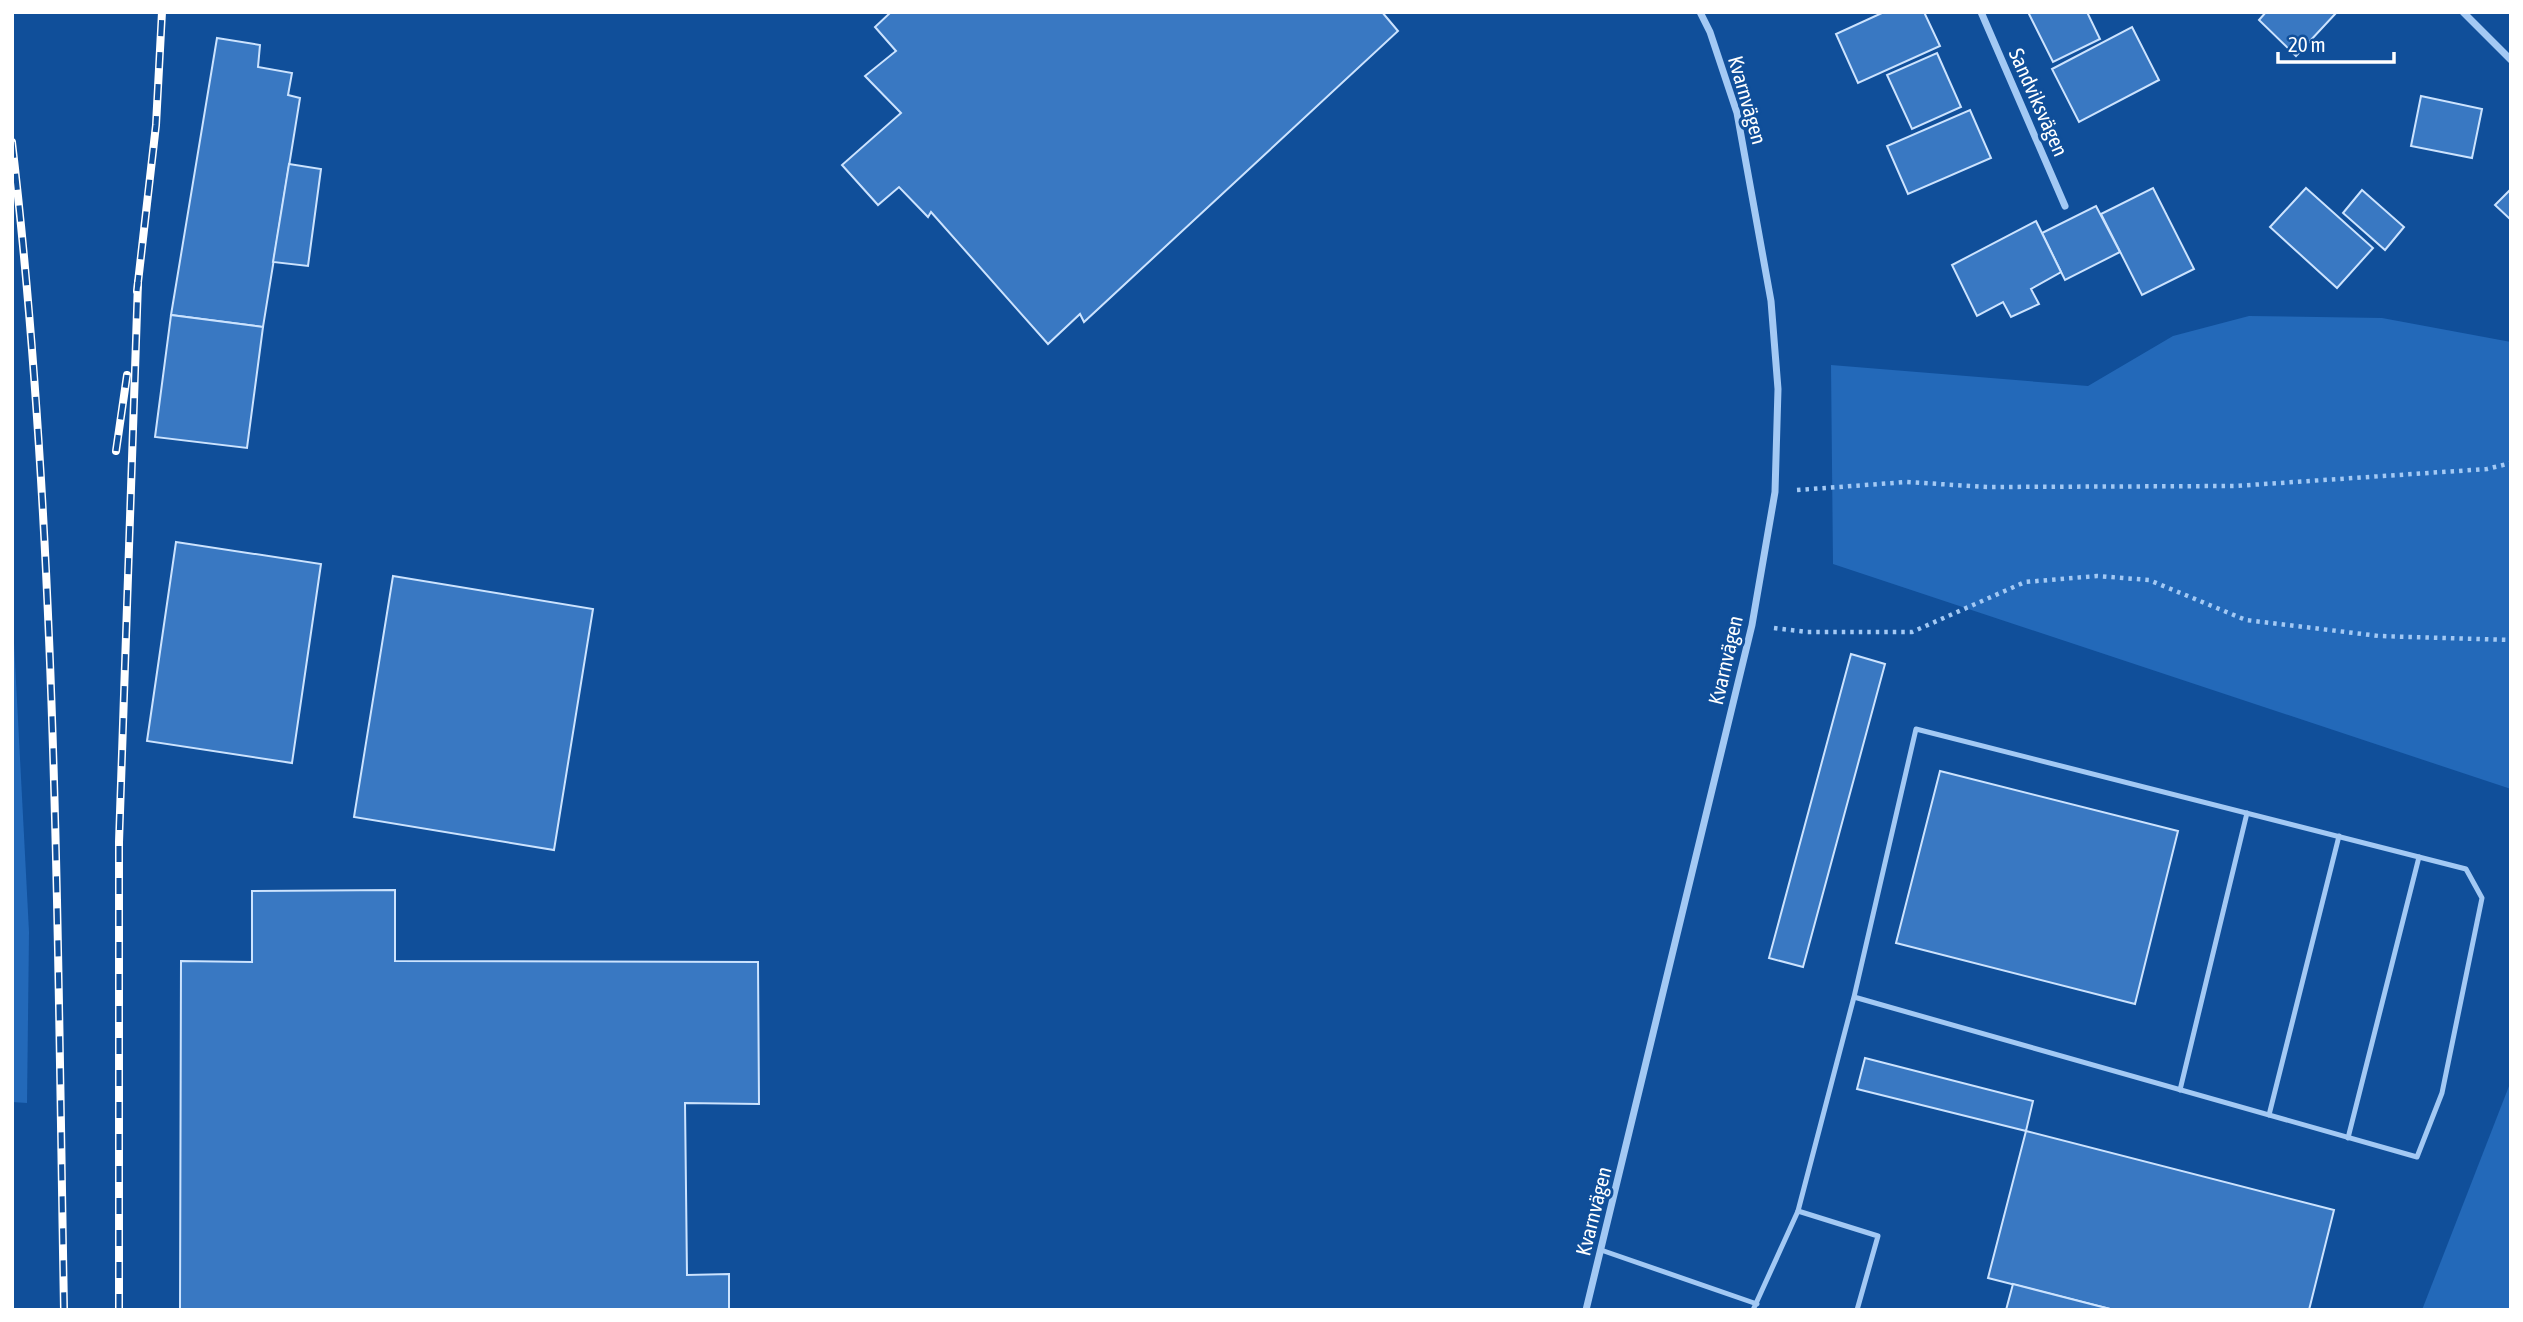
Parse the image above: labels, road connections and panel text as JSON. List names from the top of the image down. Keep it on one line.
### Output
{"streets":{"street":["Kvarnvägen","Sandviksvägen"]},"scale_bar":"20 m"}
